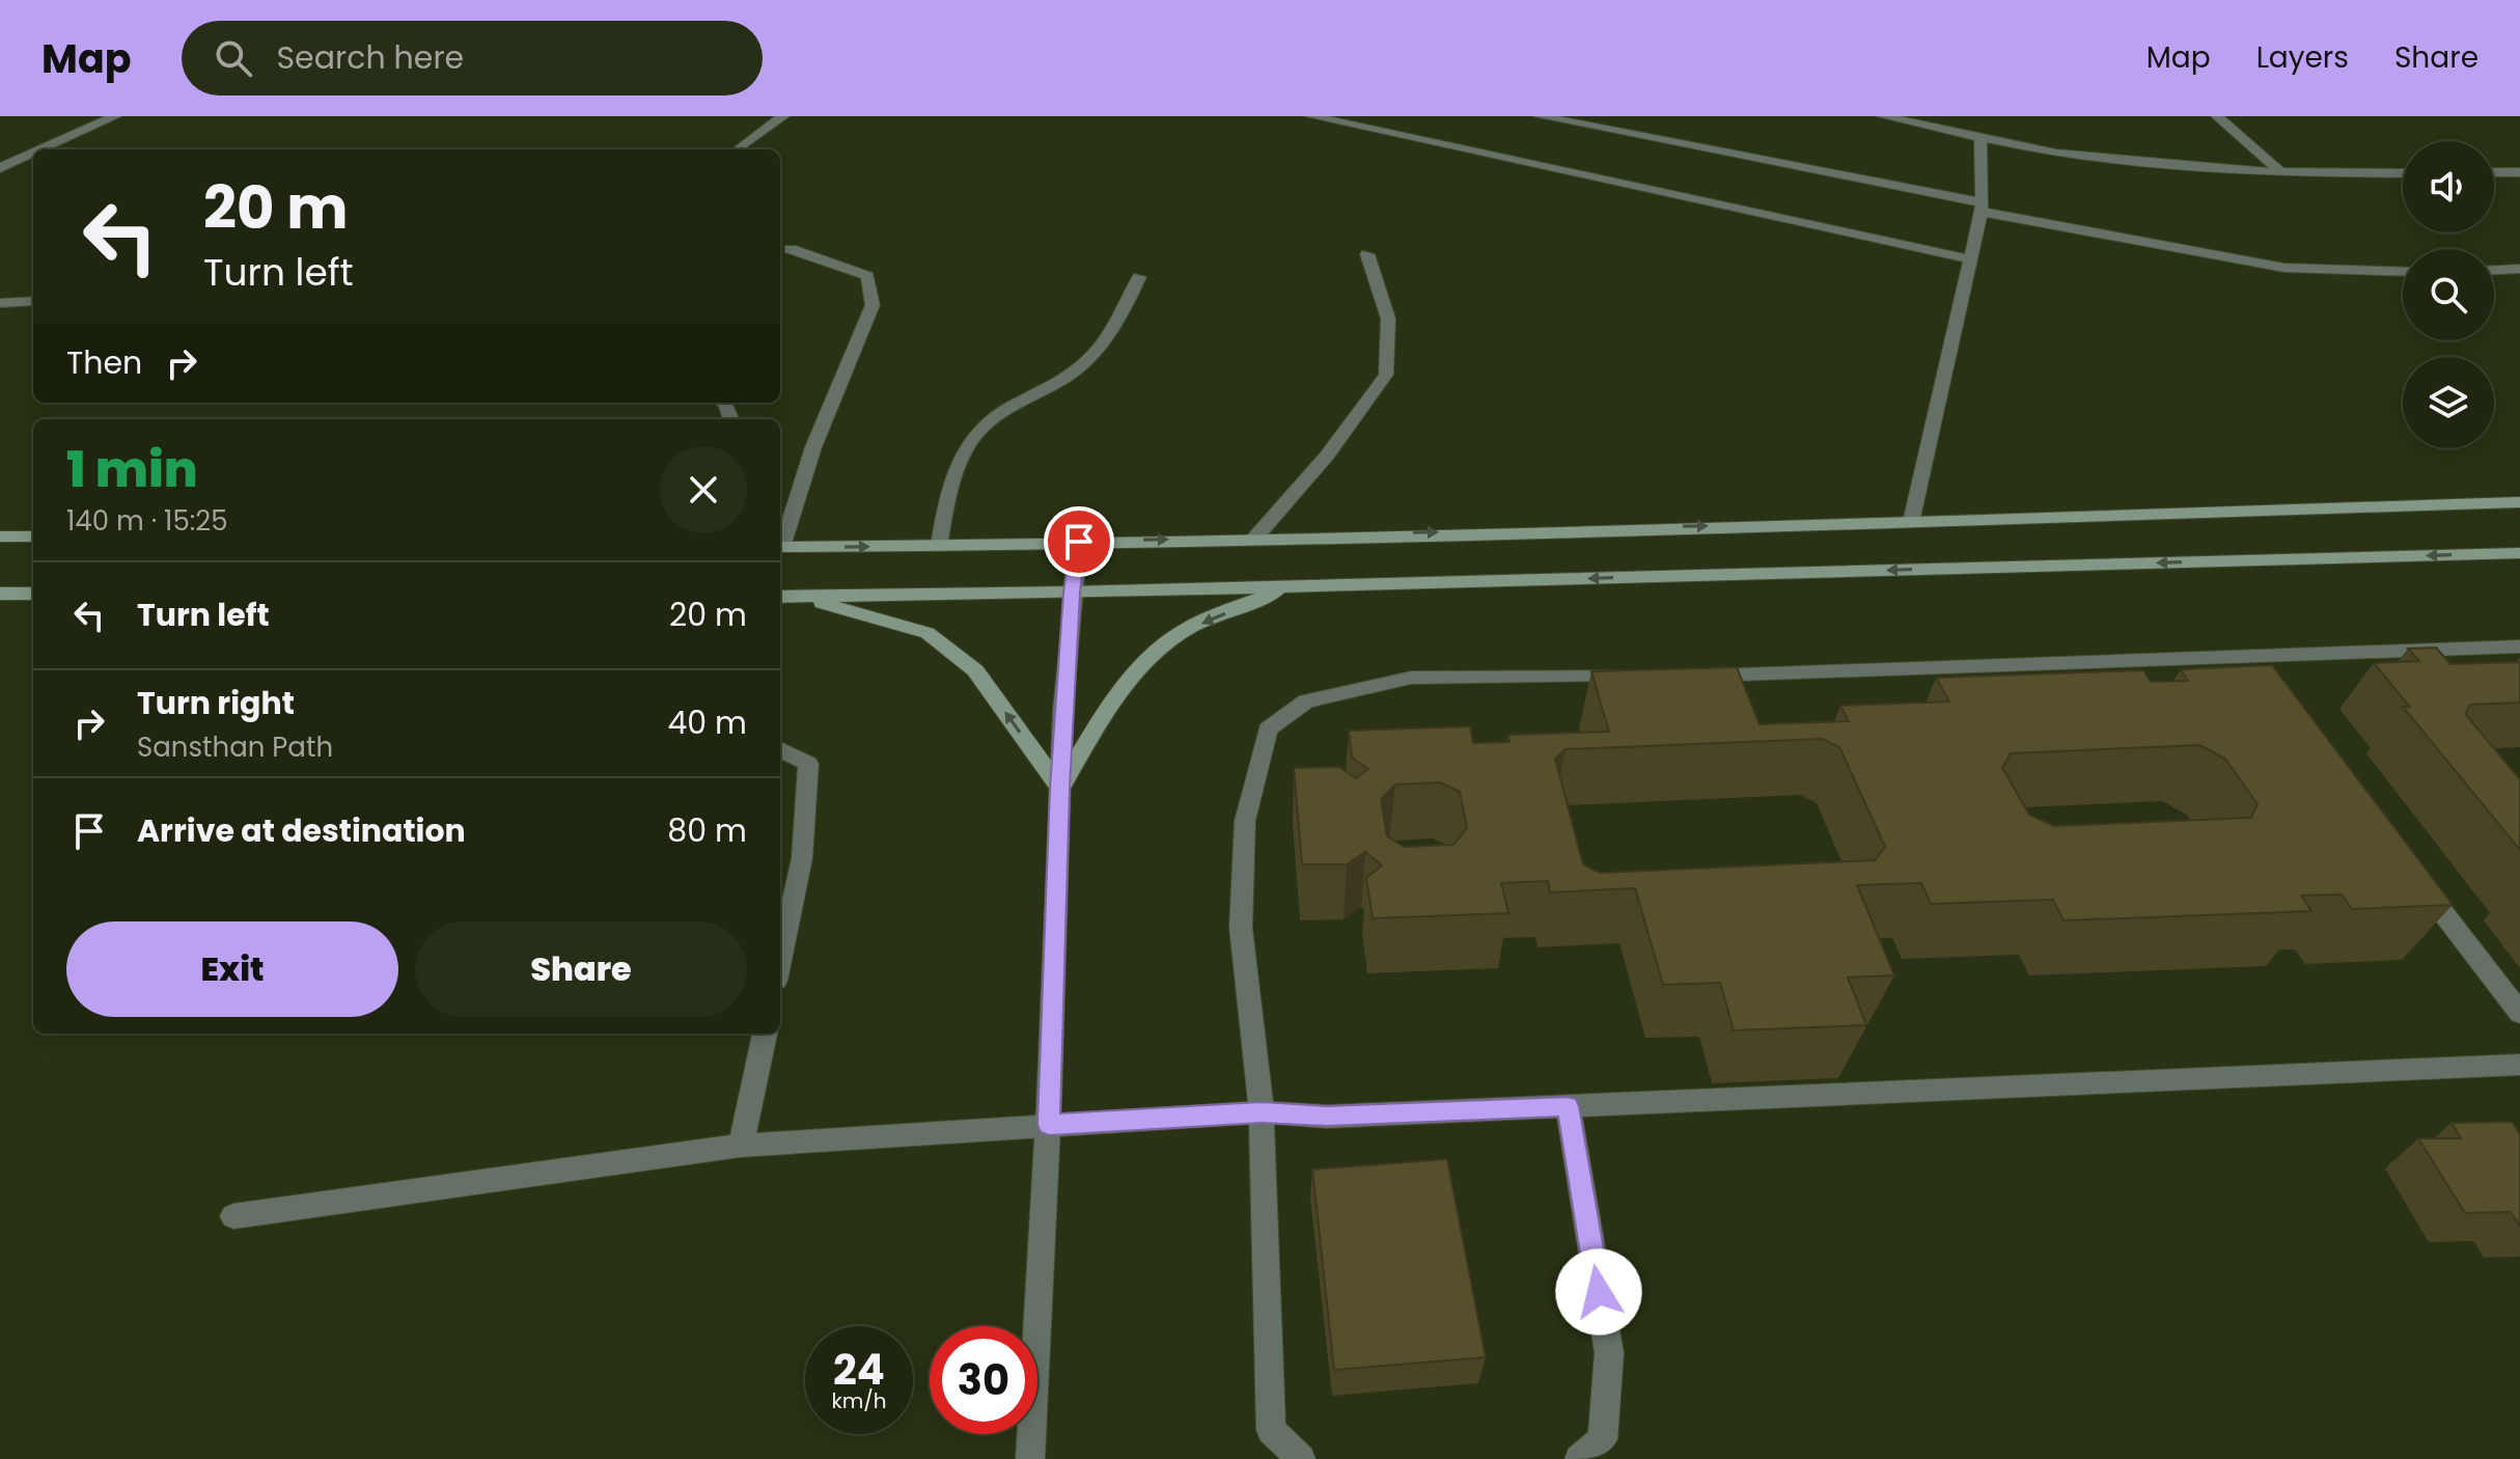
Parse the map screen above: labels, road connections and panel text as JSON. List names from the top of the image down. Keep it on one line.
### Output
{"page":{"header":"Map","search":"Search here","nav":["Map","Layers","Share"],"turn":["20 m","Turn left"],"then":"Then","heading":["1 min","140 m · 15:25"],"list":[{"name":"Turn left","value":"20 m"},{"name":"Turn right","note":"Sansthan Path","value":"40 m"},{"name":"Arrive at destination","value":"80 m"}],"buttons":["Exit","Share"],"speed":"24 km/h","limit":"30"}}
